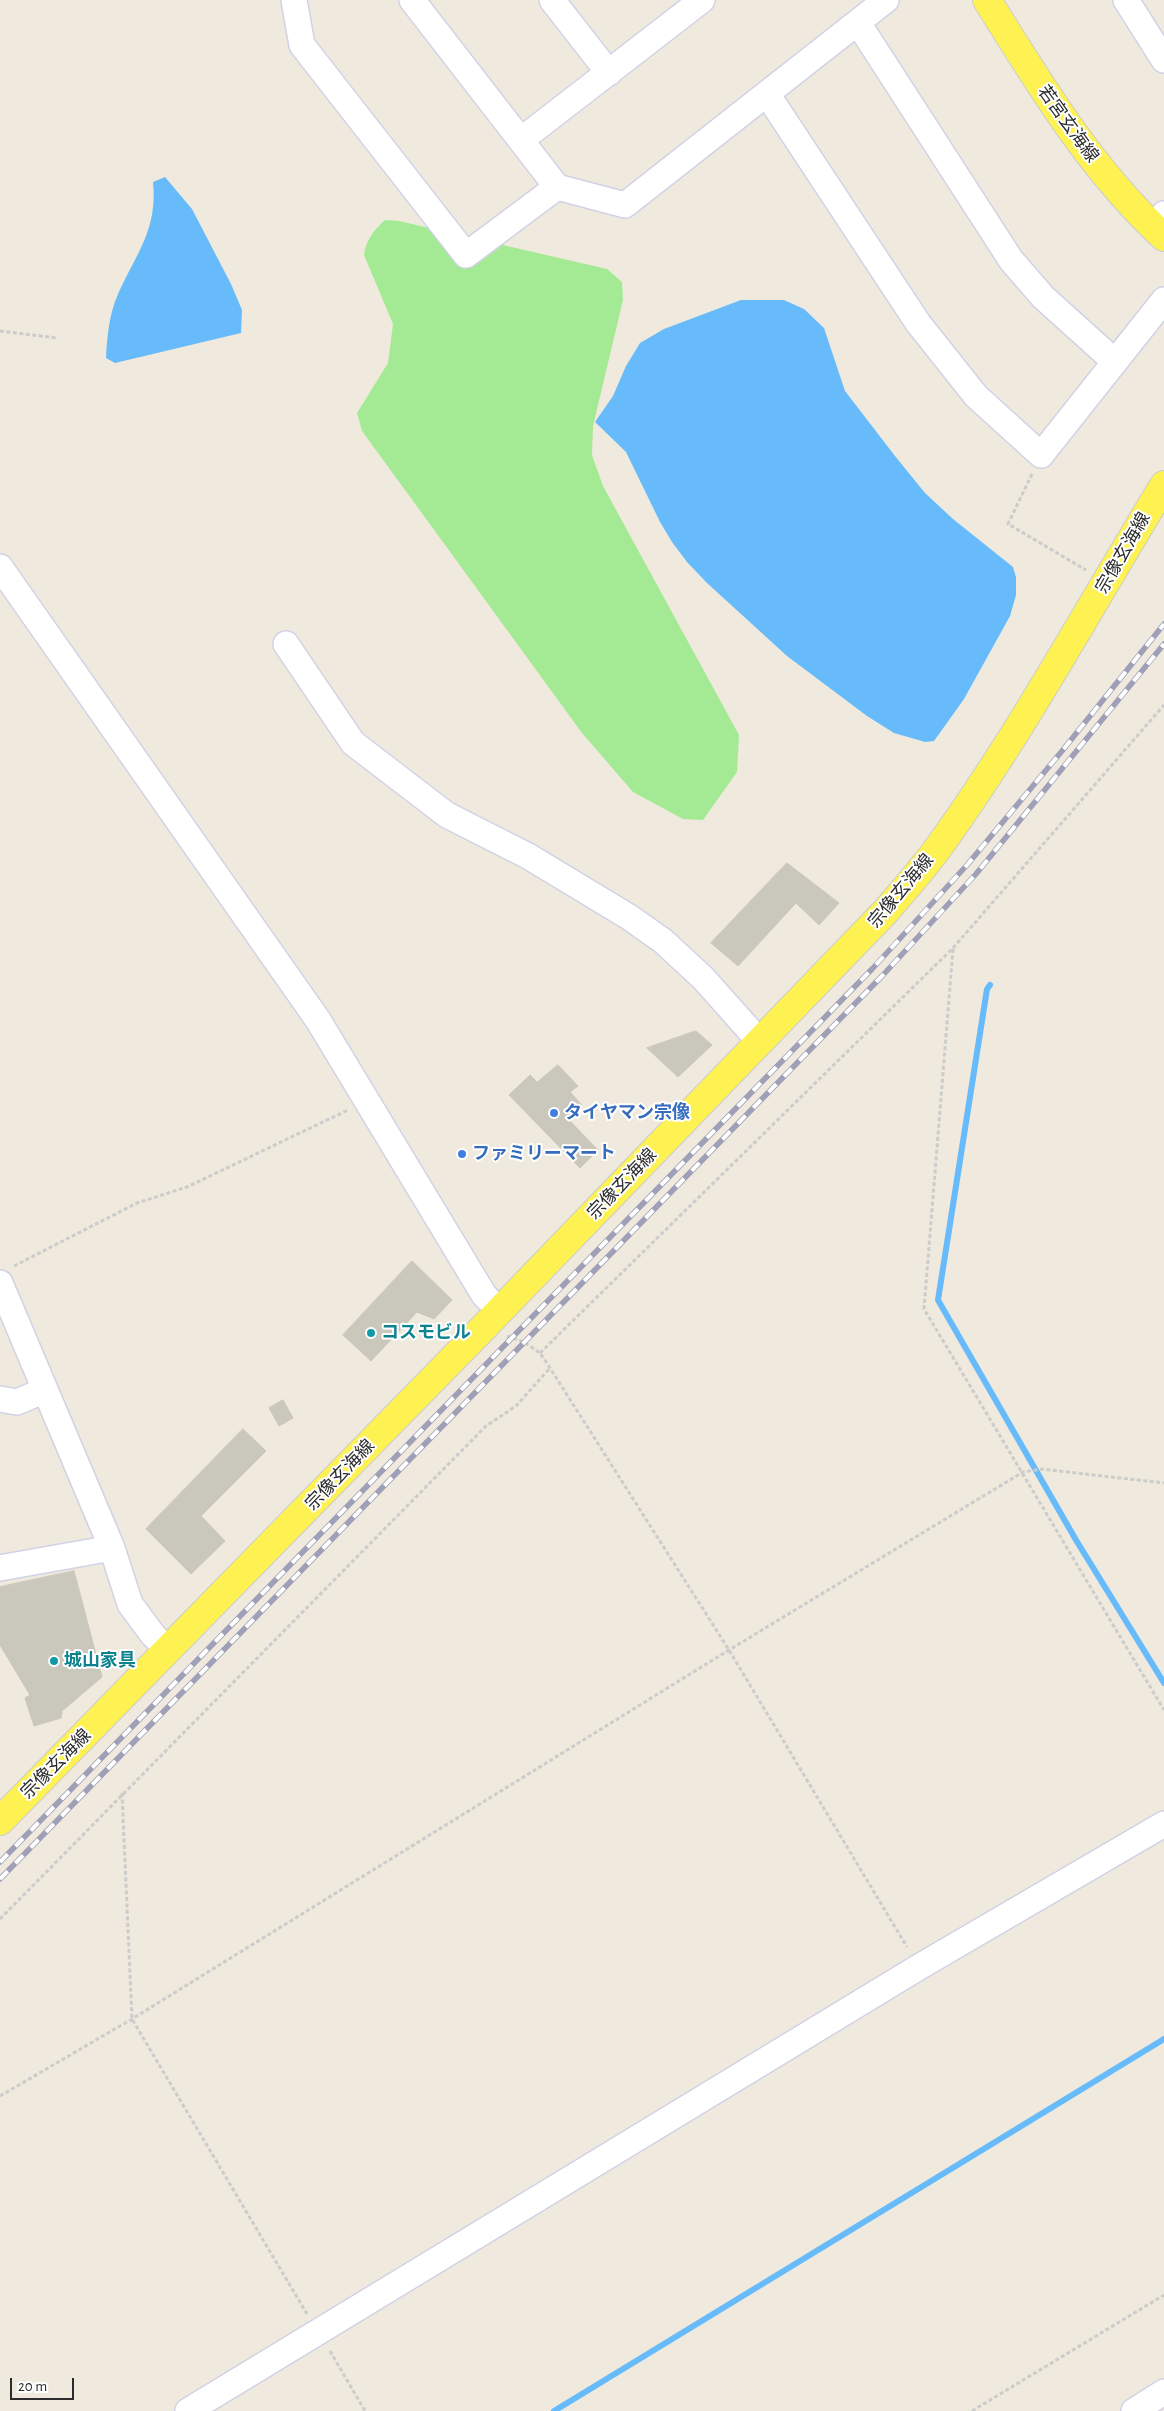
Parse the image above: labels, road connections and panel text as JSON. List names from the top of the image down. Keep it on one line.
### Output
{"streets":{"main road":["若宮玄海線","宗像玄海線"]},"places":["タイヤマン宗像","ファミリーマート","コスモビル","城山家具"],"scale_bar":"20 m"}
